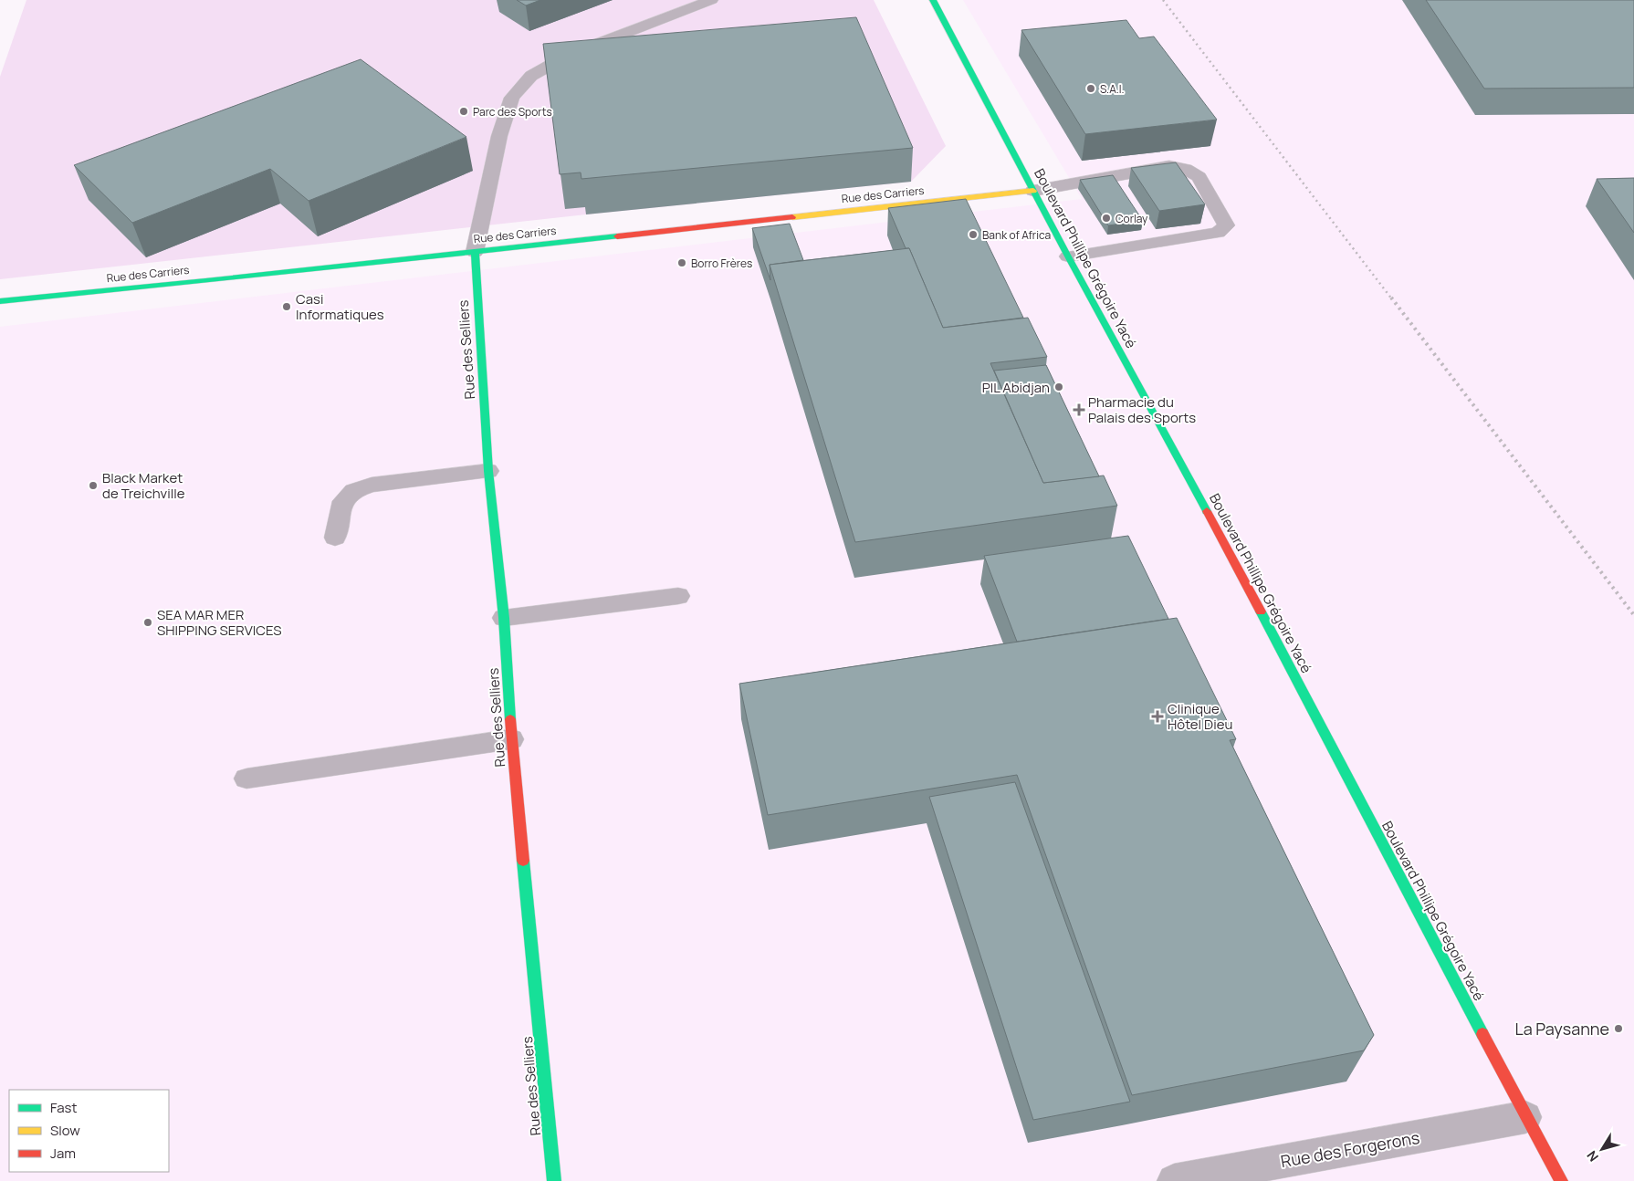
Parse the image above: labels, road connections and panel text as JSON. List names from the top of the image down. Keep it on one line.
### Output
{"streets":{"street":["Rue des Carriers","Boulevard Phillipe Grégoire Yacé","Rue des Selliers","Rue des Forgerons"]},"crossings":[["Rue des Carriers","Boulevard Phillipe Grégoire Yacé"],["Rue des Carriers","Rue des Selliers"],["Boulevard Phillipe Grégoire Yacé","Rue des Forgerons"]],"places":{"other":["S.A.I.","Parc des Sports","Corlay","Bank of Africa","Borro Frères","Casi Informatiques","PIL Abidjan","Black Market de Treichville","SEA MAR MER SHIPPING SERVICES","La Paysanne"],"health":["Pharmacie du Palais des Sports","Clinique Hôtel Dieu"]},"legend":["Fast","Slow","Jam"],"north":"bottom left"}
